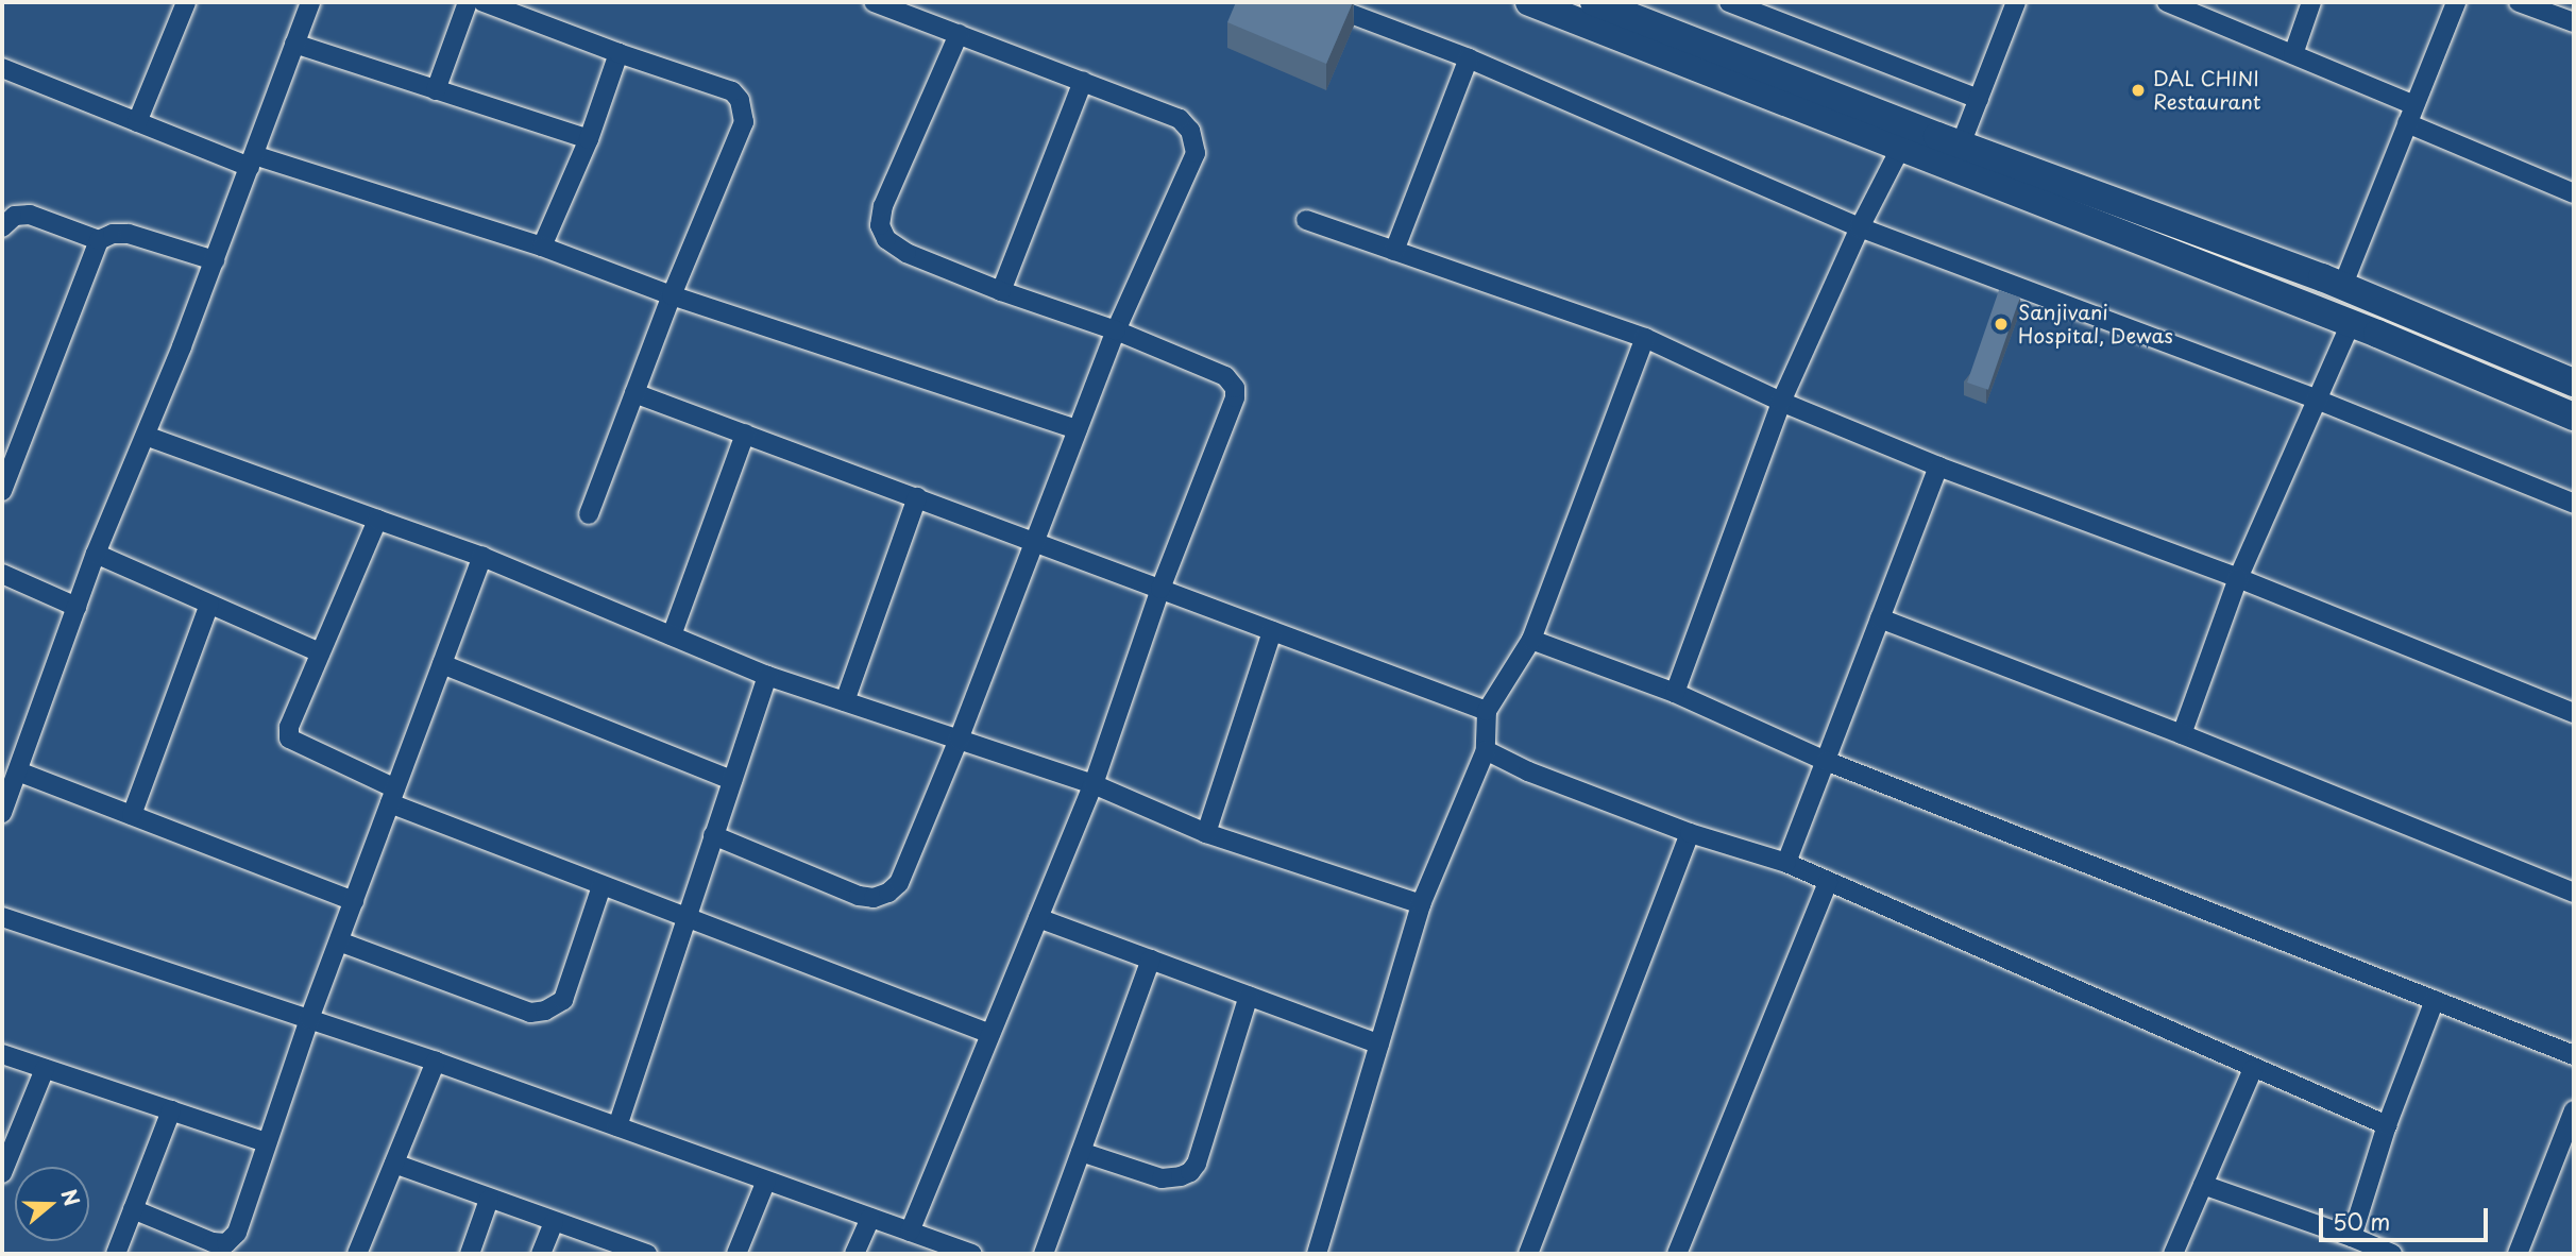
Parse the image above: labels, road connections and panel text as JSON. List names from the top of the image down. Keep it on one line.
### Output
{"places":["DAL CHINI Restaurant","Sanjivani Hospital, Dewas"],"scale_bar":"50 m","north":"right"}
